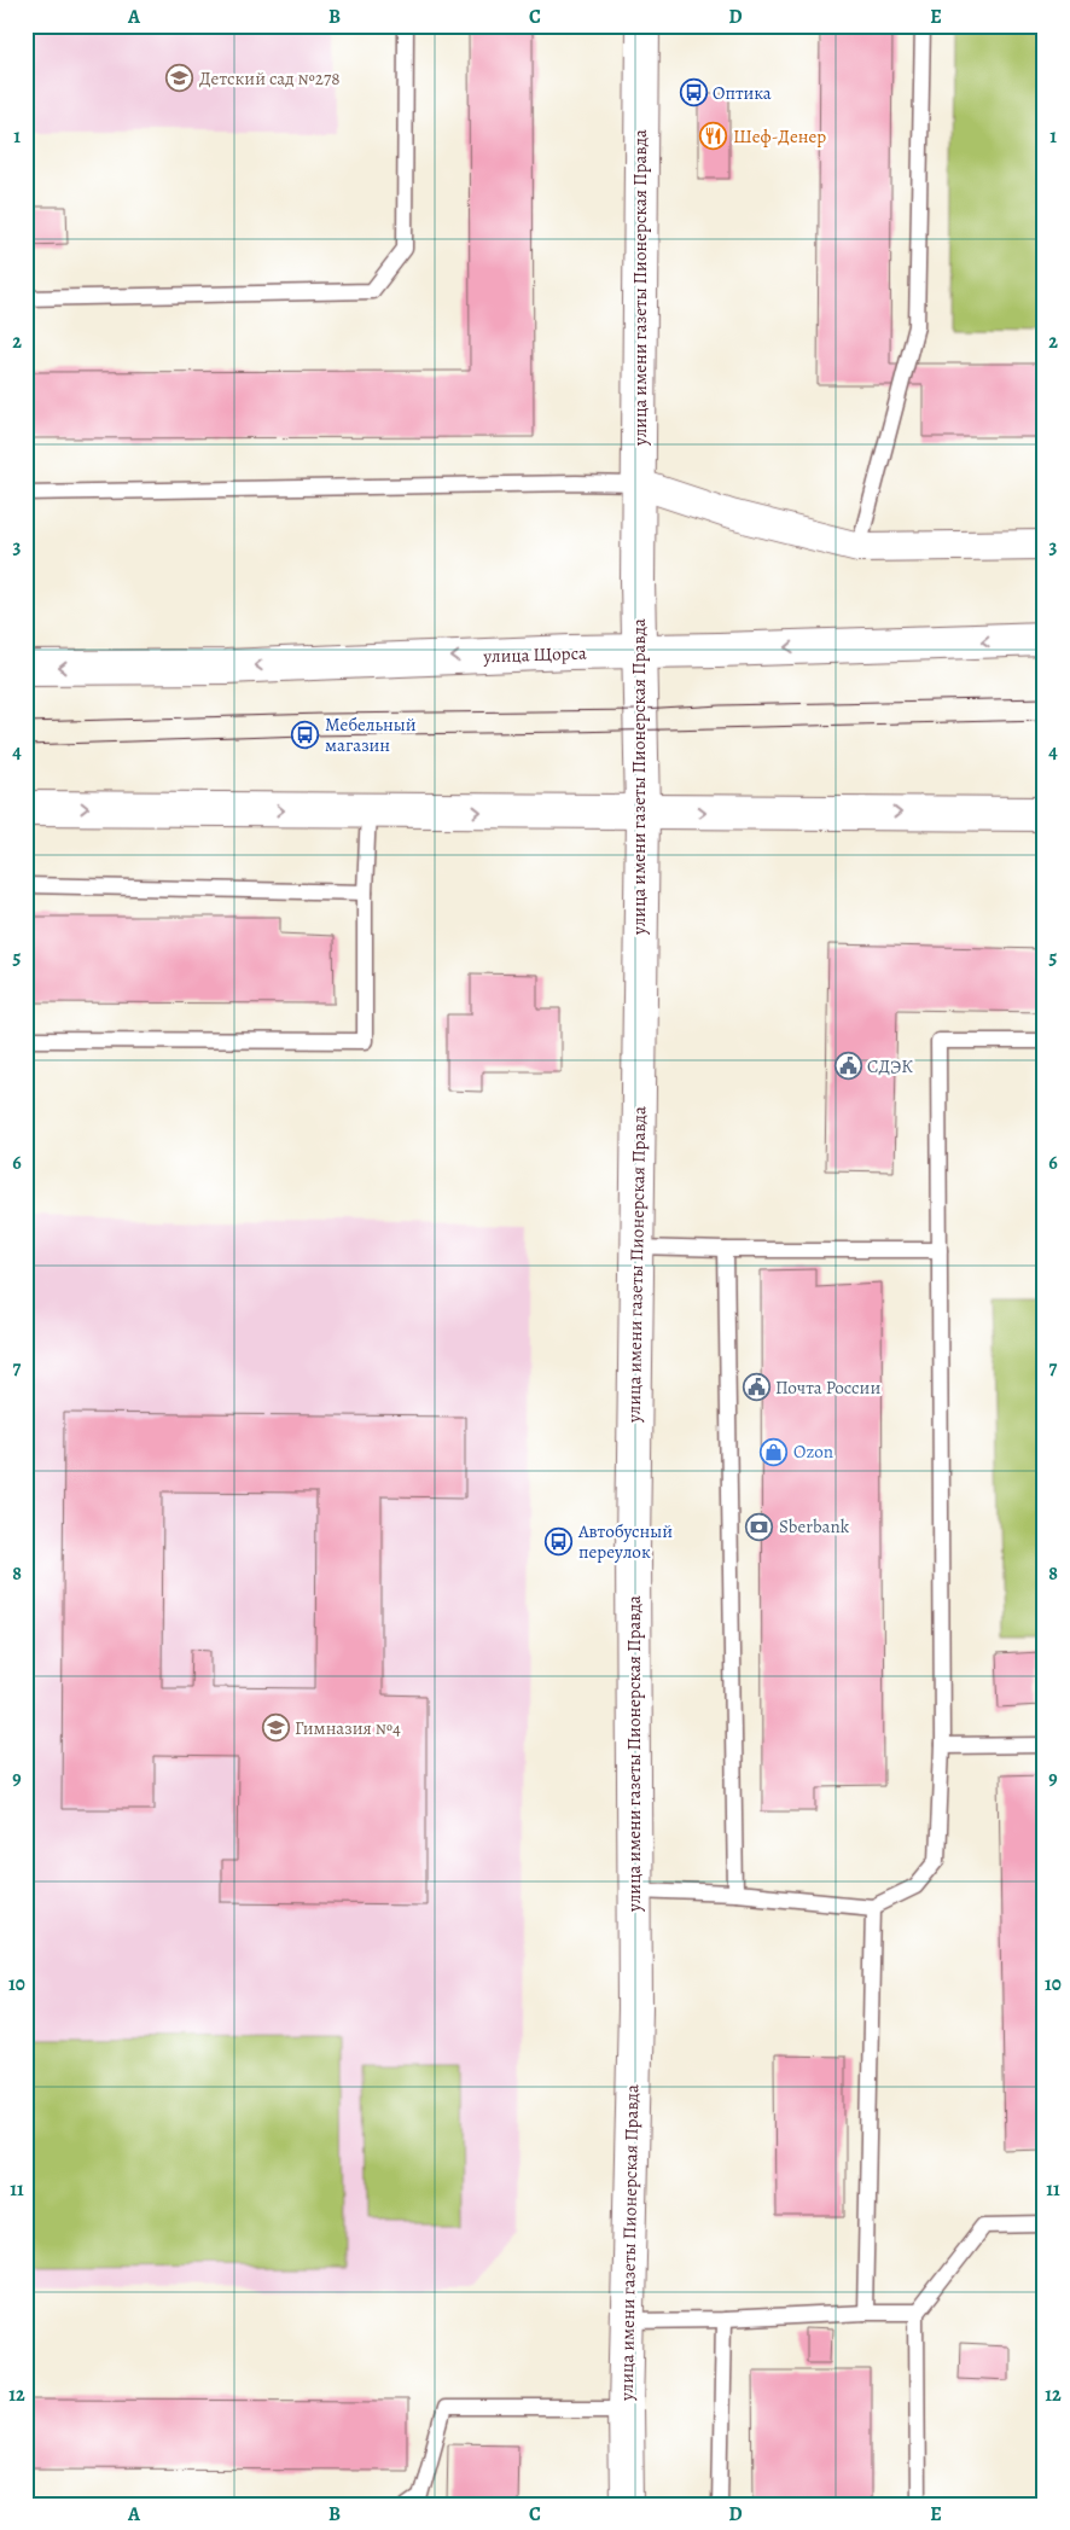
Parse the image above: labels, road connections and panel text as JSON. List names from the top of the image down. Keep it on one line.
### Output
{"streets":{"street":["улица имени газеты Пионерская Правда","улица Щорса"]},"crossings":[["улица имени газеты Пионерская Правда","улица Щорса"]],"places":{"school or university":["Детский сад №278","Гимназия №4"],"bus stop":["Оптика","Мебельный магазин","Автобусный переулок"],"restaurant":["Шеф-Денер"],"public building":["СДЭК","Почта России"],"shop":["Ozon"],"bank":["Sberbank"]},"grid":{"columns":["A","B","C","D","E"],"rows":["1","2","3","4","5","6","7","8","9","10","11","12"]}}
